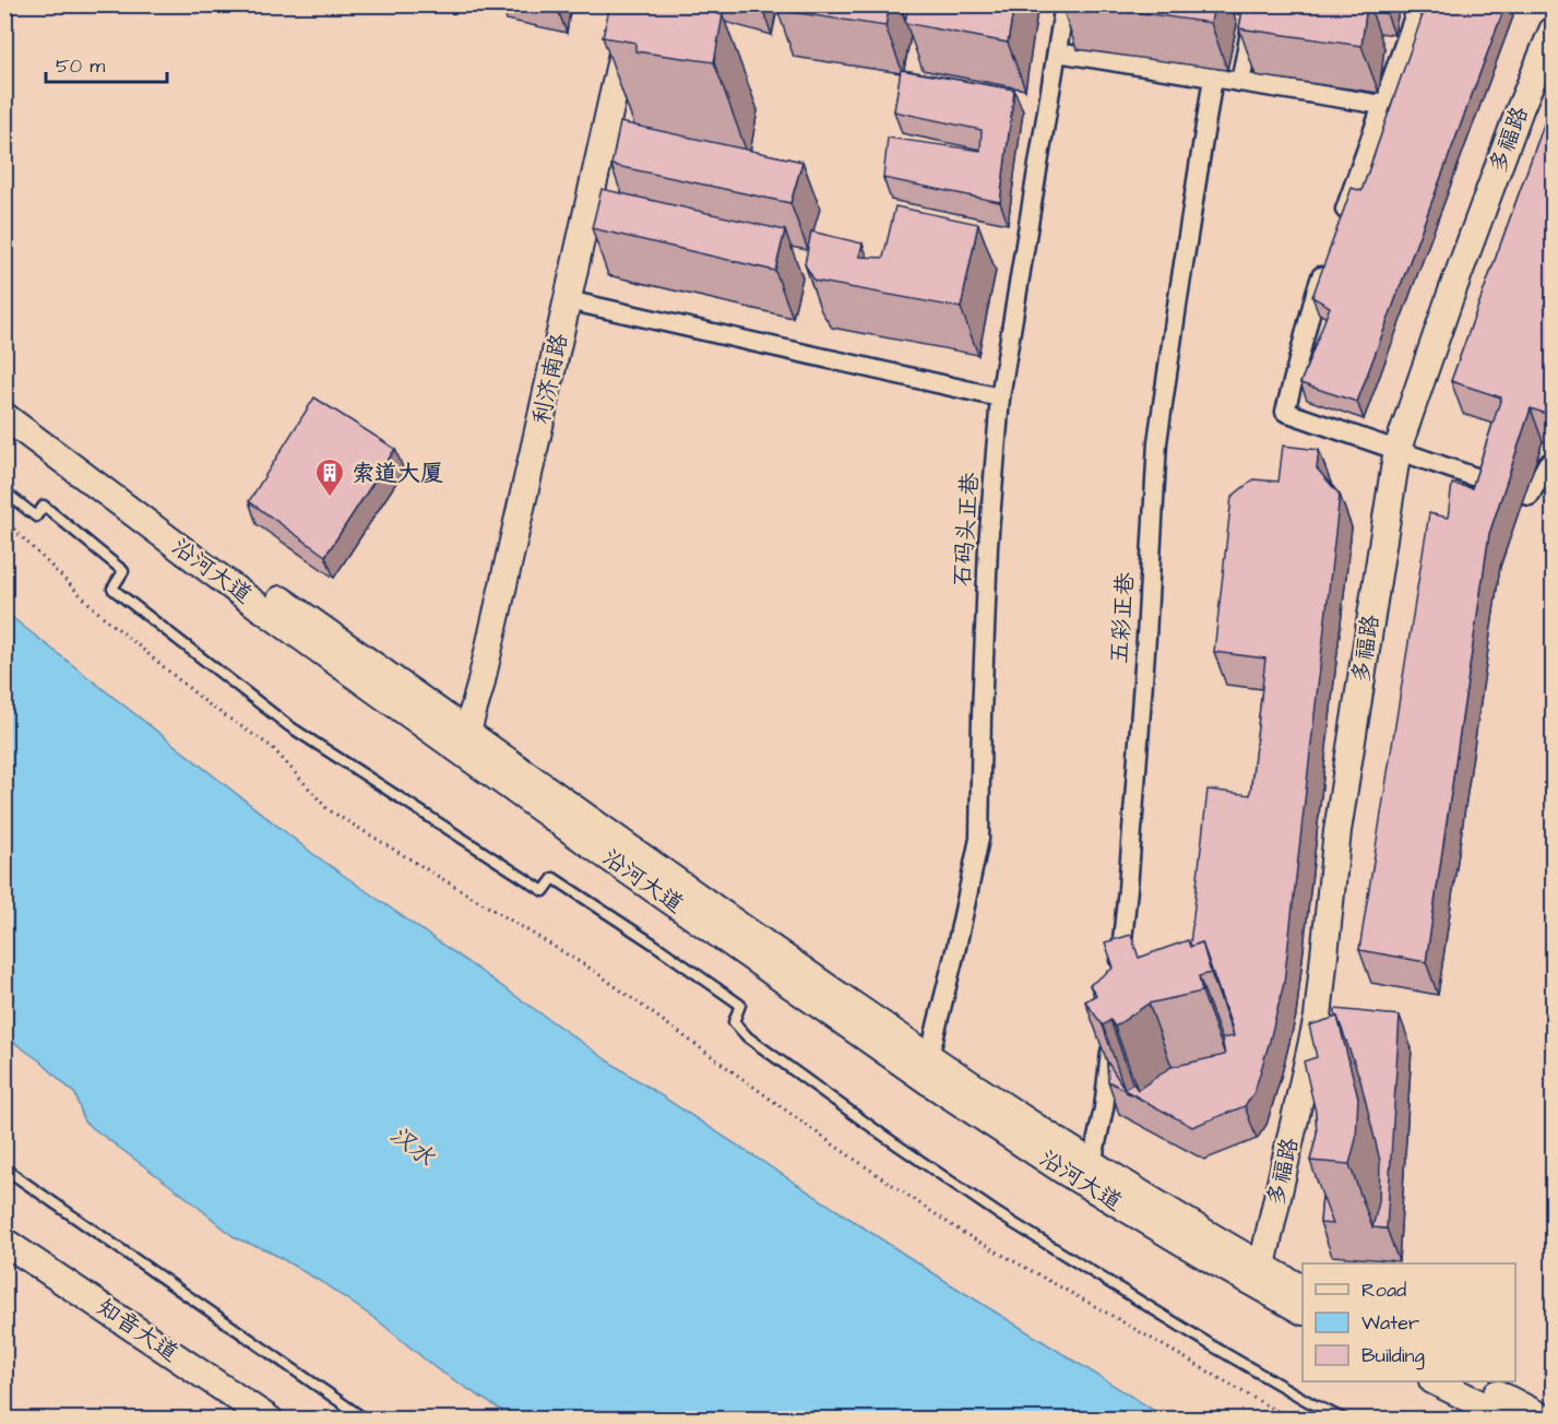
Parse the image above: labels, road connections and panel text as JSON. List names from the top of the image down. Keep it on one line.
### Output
{"streets":{"main road":["多福路","利济南路","沿河大道","知音大道"],"street":["石码头正巷","五彩正巷"]},"crossings":[["多福路","沿河大道"],["利济南路","沿河大道"],["石码头正巷","沿河大道"]],"water":["汉水"],"places":{"building":["索道大厦"]},"legend":["Road","Water","Building"],"scale_bar":"50 m"}
